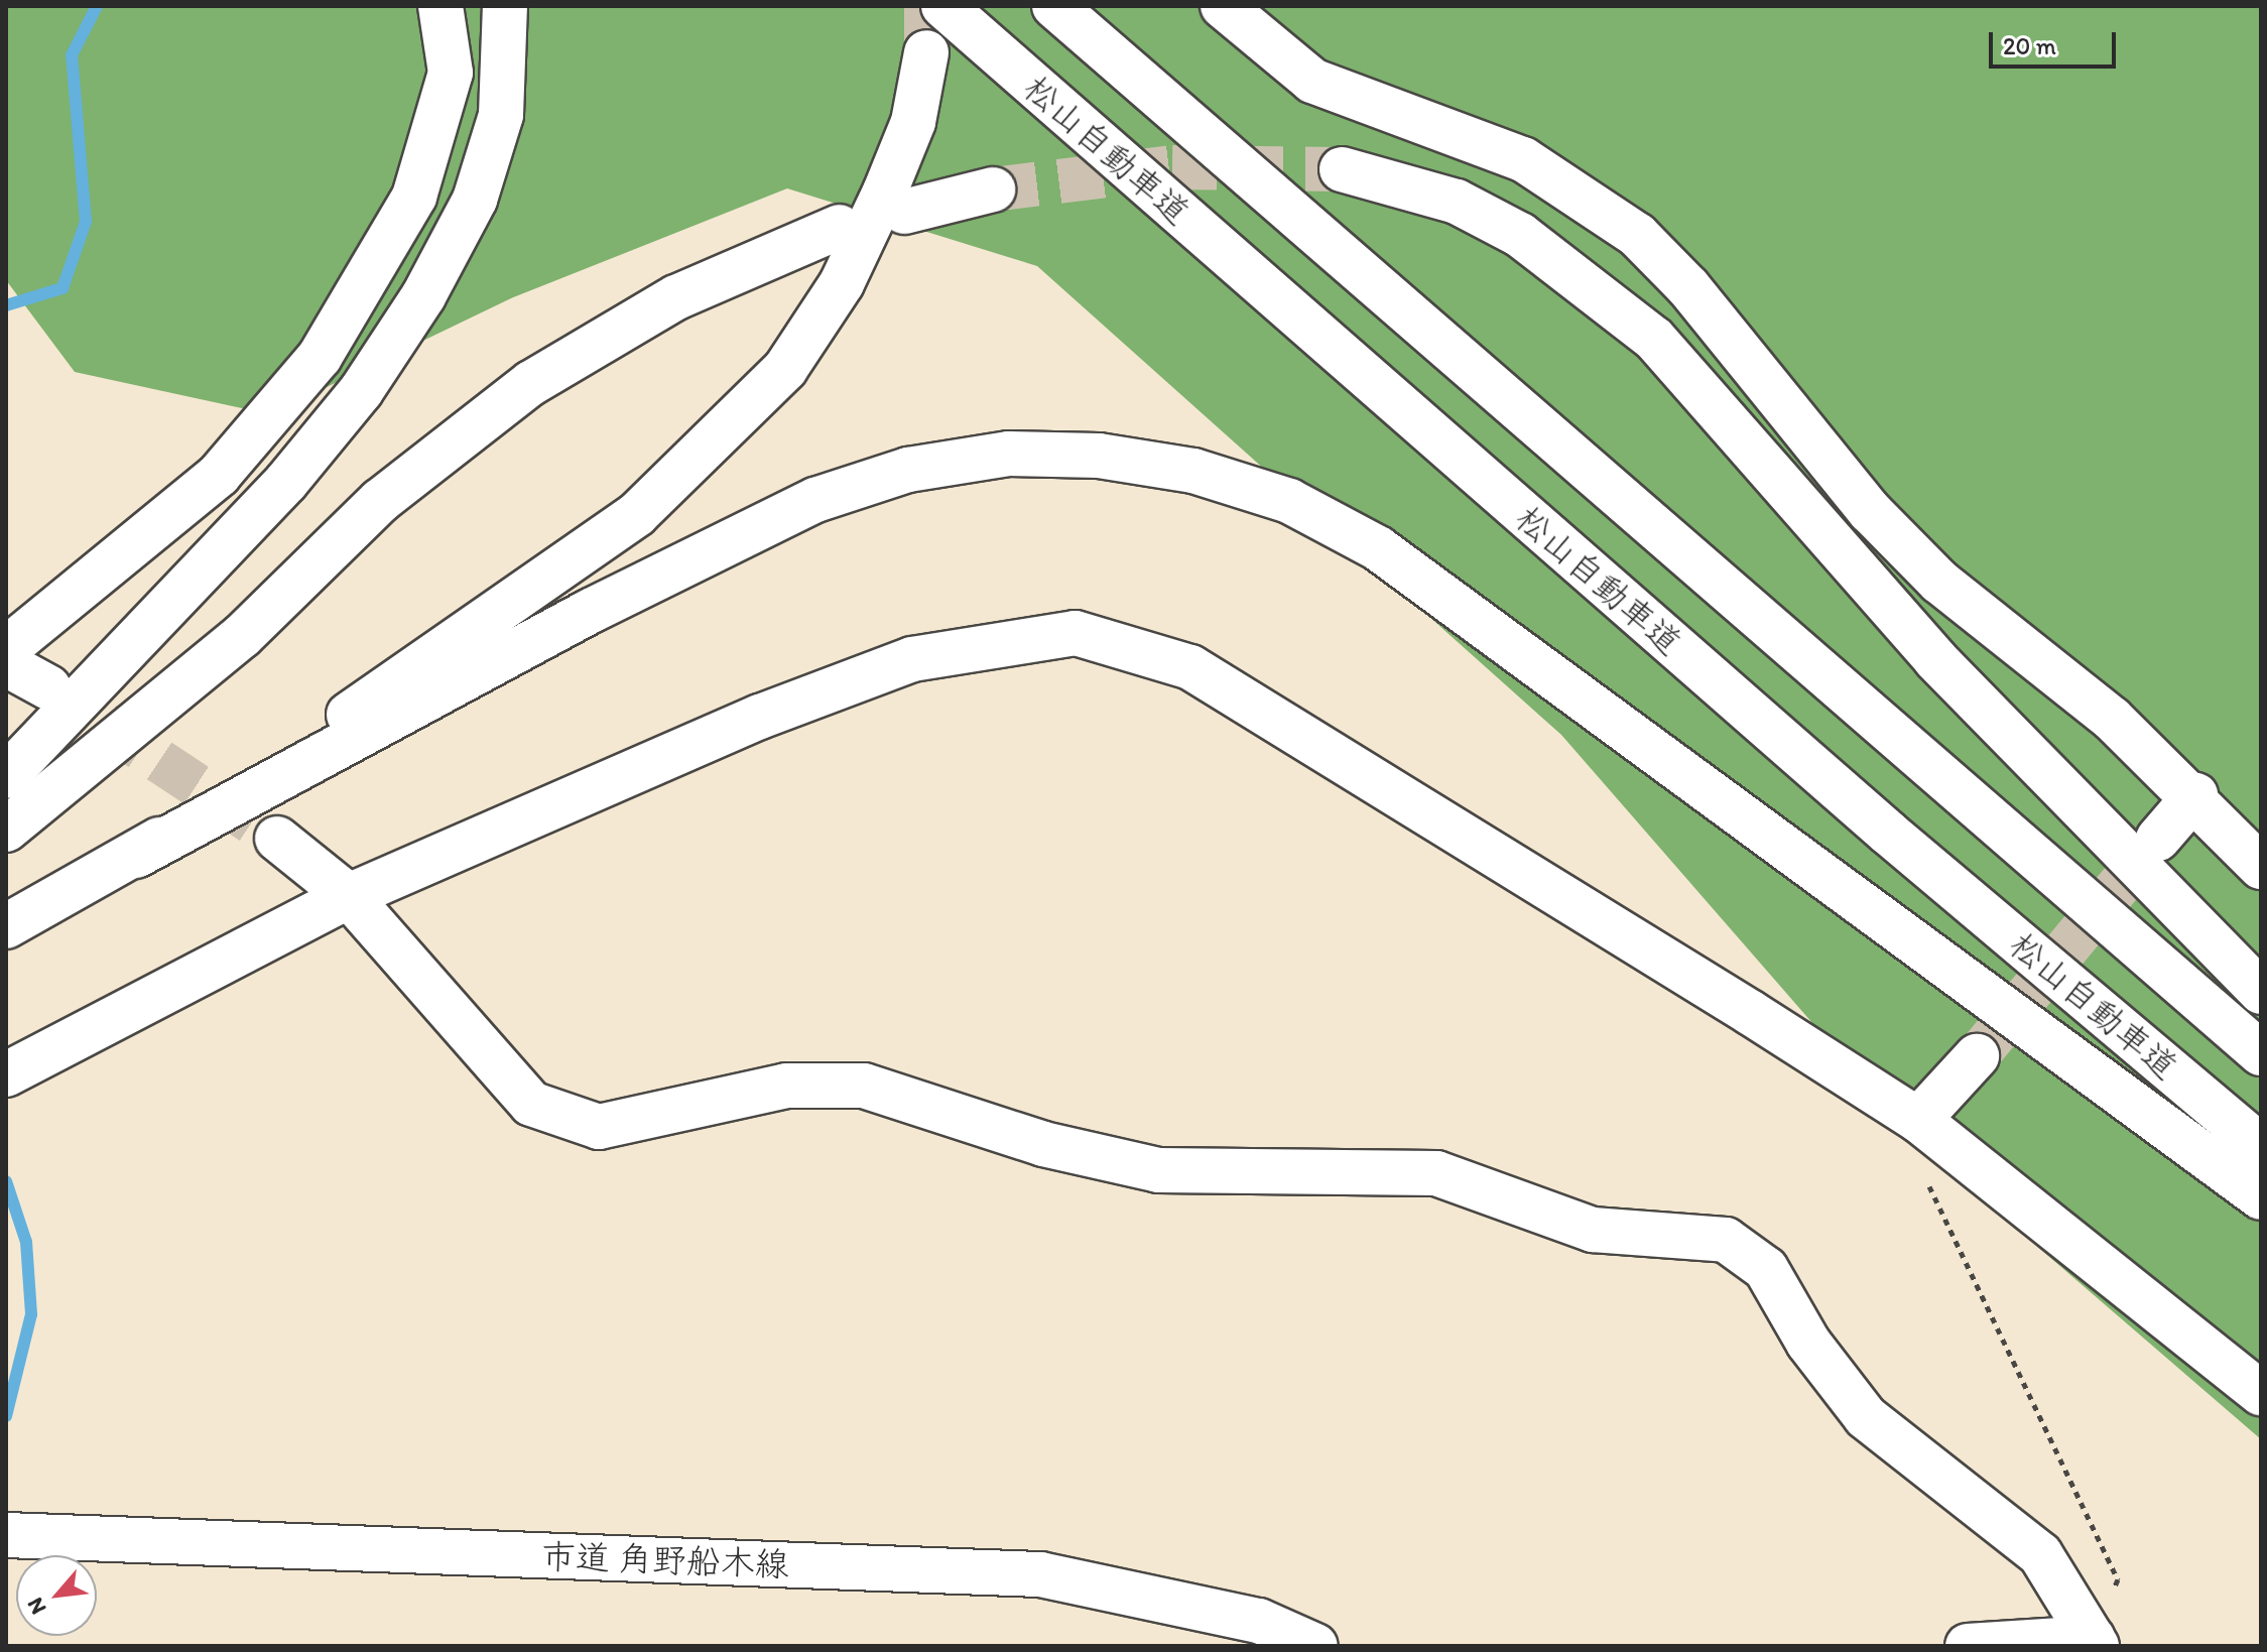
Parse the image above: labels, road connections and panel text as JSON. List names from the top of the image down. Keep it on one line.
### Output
{"streets":{"main road":["松山自動車道","市道 角野船木線"]},"scale_bar":"20 m","north":"bottom left"}
